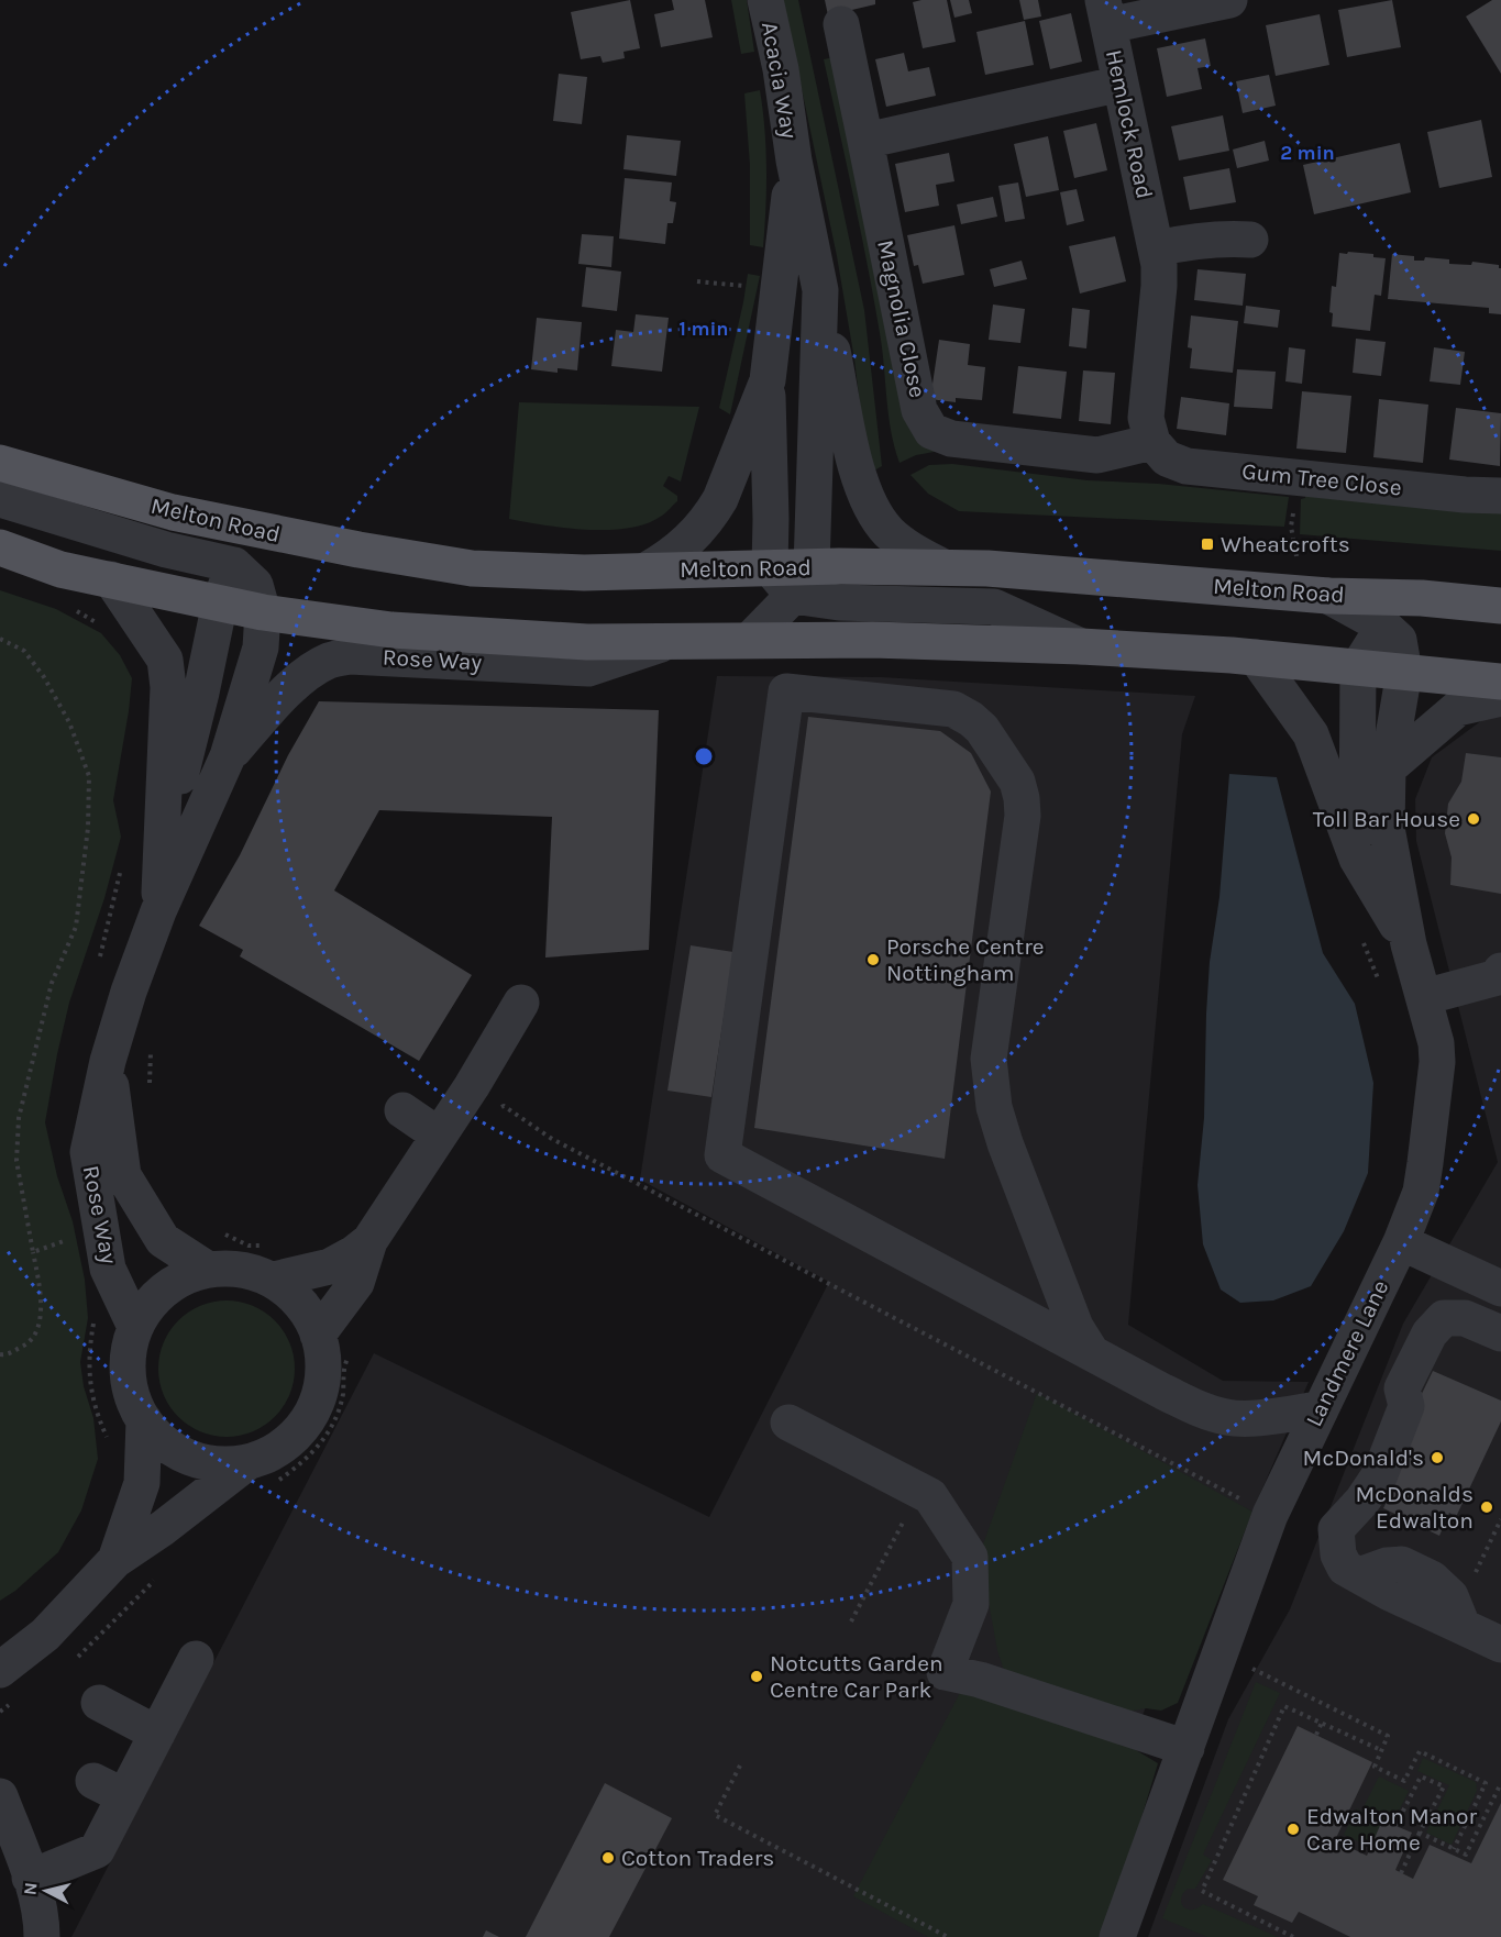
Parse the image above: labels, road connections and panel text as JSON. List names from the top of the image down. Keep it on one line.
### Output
{"streets":{"main road":["Melton Road"],"street":["Acacia Way","Hemlock Road","Magnolia Close","Gum Tree Close","Rose Way","Landmere Lane"]},"crossings":[["Hemlock Road","Magnolia Close"],["Hemlock Road","Gum Tree Close"],["Magnolia Close","Gum Tree Close"],["Melton Road","Rose Way"],["Melton Road","Landmere Lane"]],"places":{"transit":["Wheatcrofts"],"other":["Toll Bar House","Porsche Centre Nottingham","McDonald's","McDonalds Edwalton","Notcutts Garden Centre Car Park","Edwalton Manor Care Home","Cotton Traders"]},"north":"left","rings":["2 min","1 min"]}
